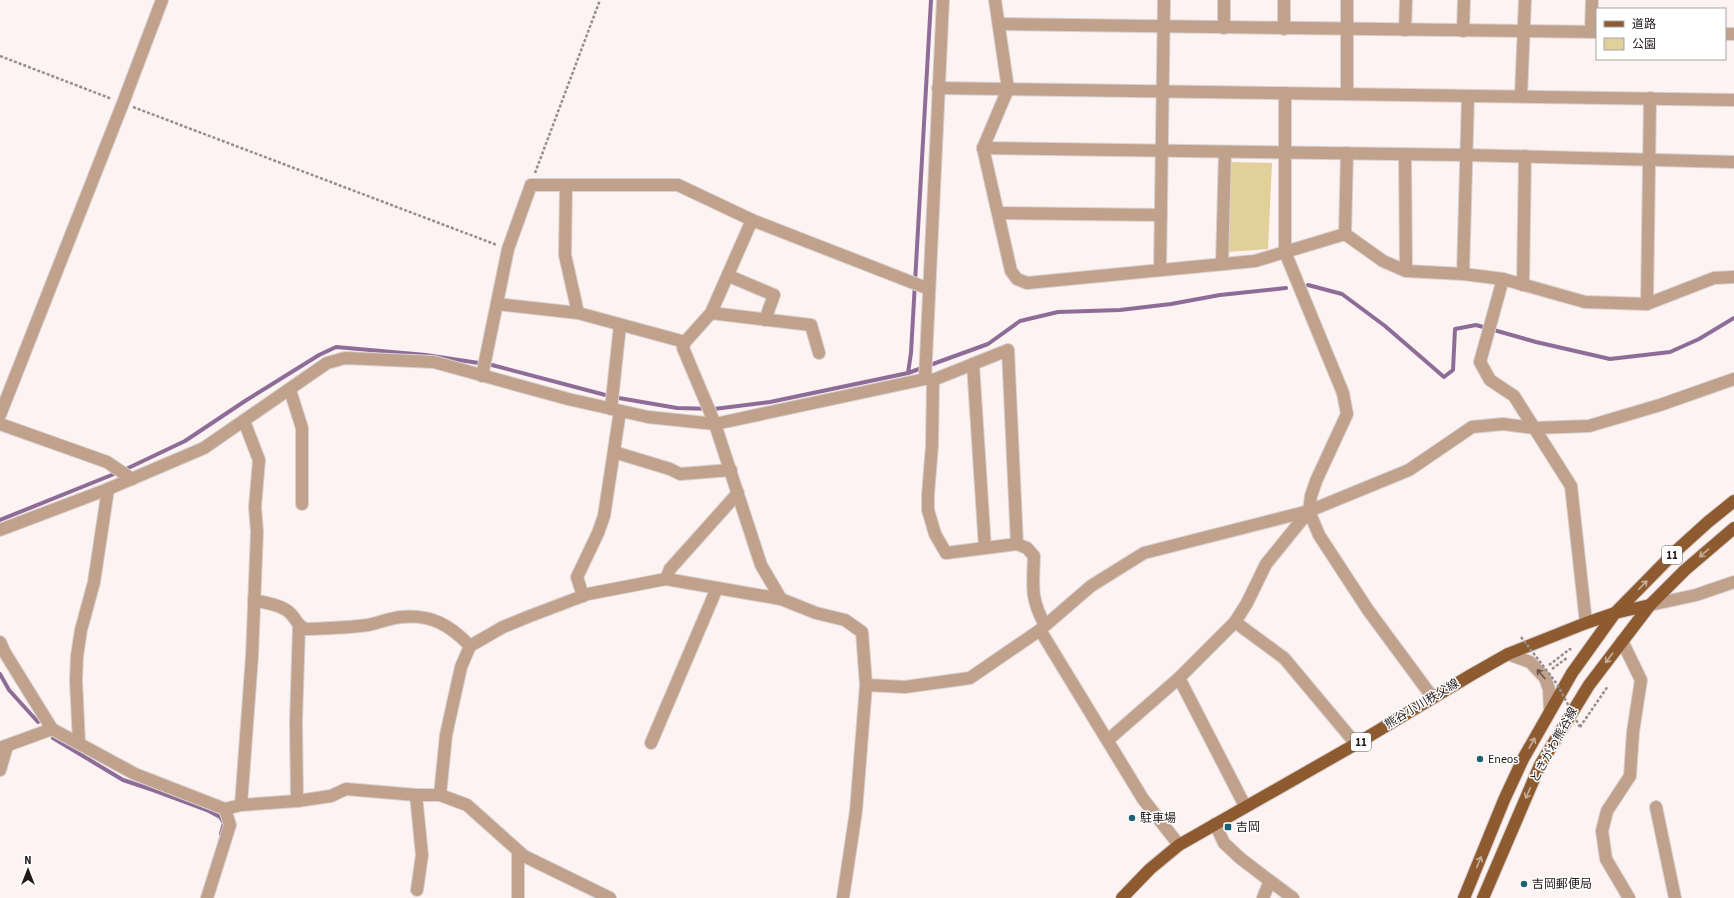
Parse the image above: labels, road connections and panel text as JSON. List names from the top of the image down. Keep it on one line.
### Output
{"streets":{"main road":["11","熊谷小川秩父線","ときがわ熊谷線"]},"crossings":[["11","熊谷小川秩父線"],["11","ときがわ熊谷線"],["熊谷小川秩父線","ときがわ熊谷線"]],"places":{"other":["Eneos","駐車場","吉岡郵便局"],"transit":["吉岡"]},"legend":["道路","公園"],"north":"top"}
